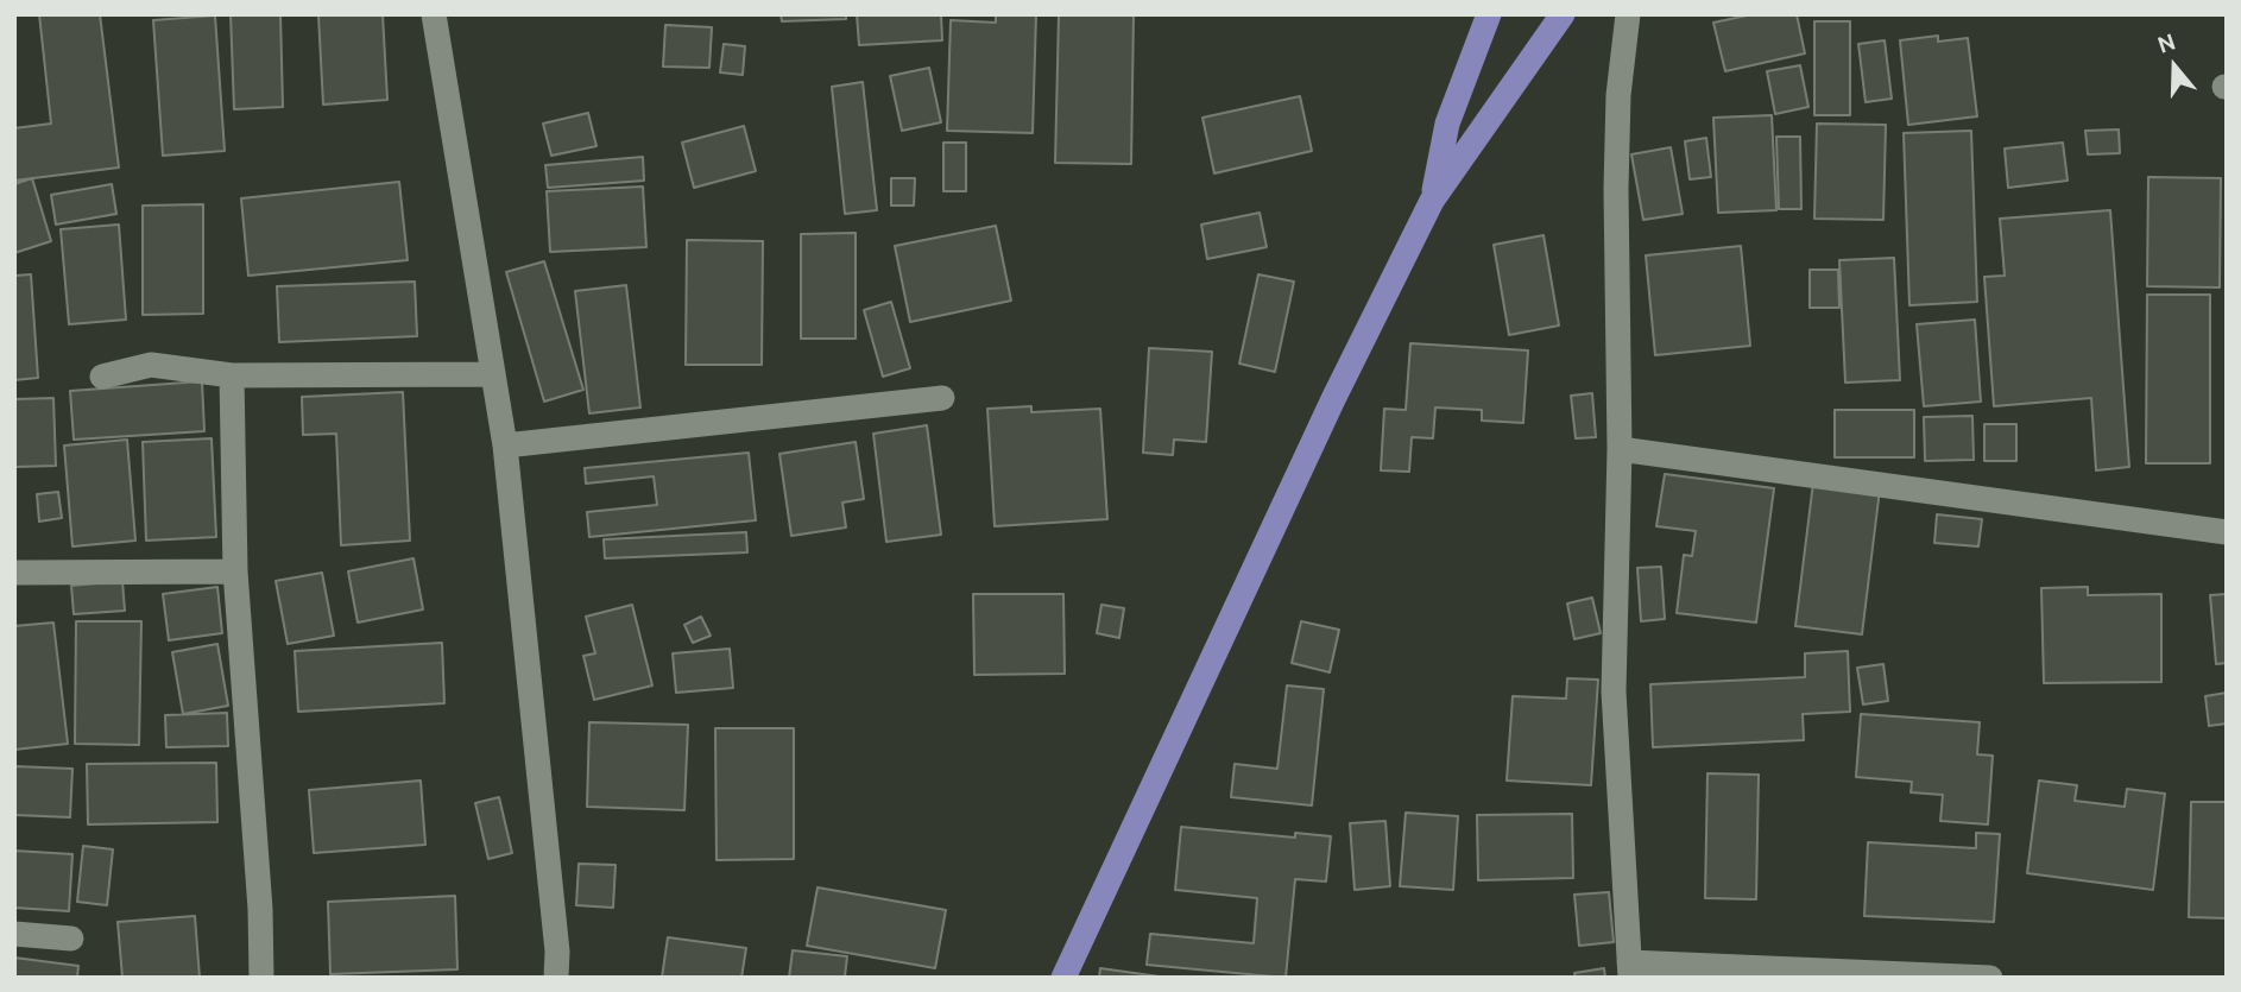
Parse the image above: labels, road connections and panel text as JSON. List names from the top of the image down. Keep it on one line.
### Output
{"north":"top"}
